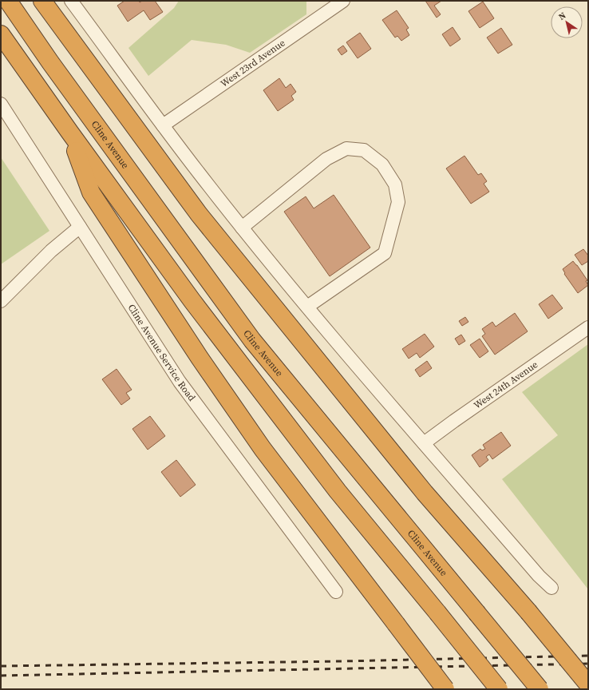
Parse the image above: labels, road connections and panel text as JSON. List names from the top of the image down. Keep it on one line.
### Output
{"streets":{"highway":["Cline Avenue"],"street":["West 23rd Avenue","Cline Avenue Service Road","West 24th Avenue"]},"north":"top left"}
